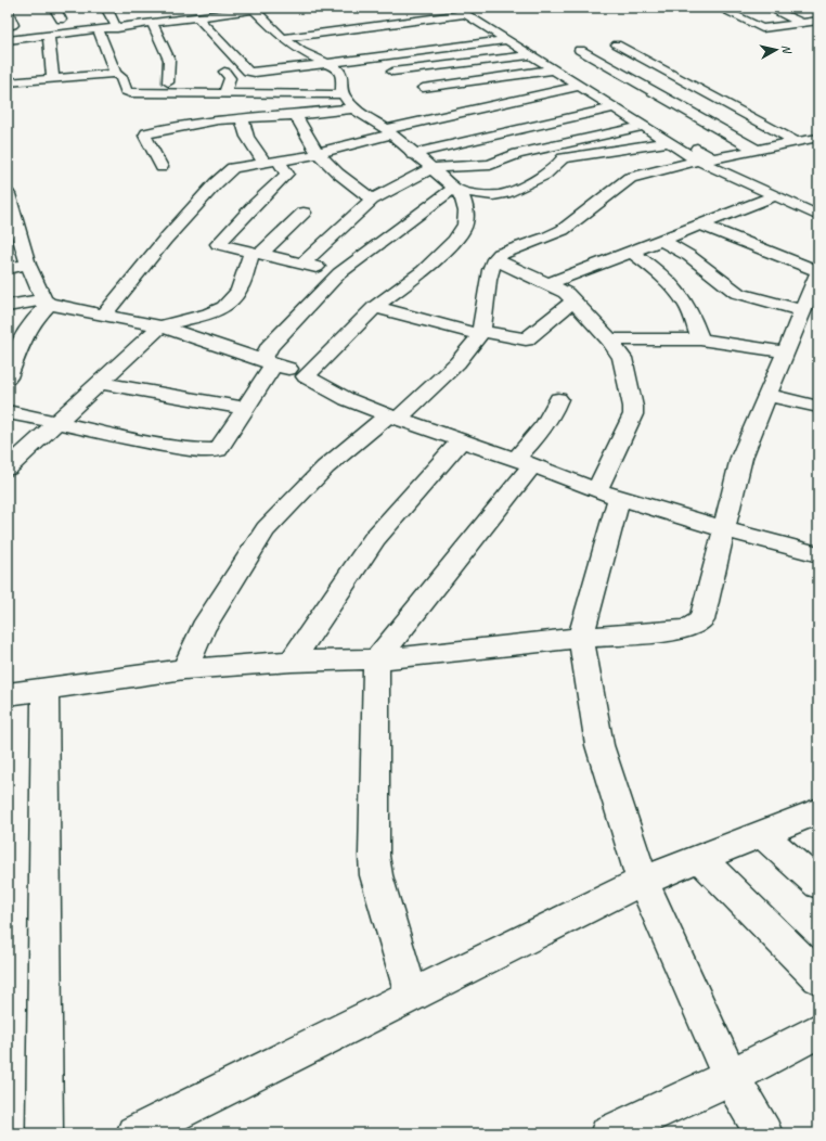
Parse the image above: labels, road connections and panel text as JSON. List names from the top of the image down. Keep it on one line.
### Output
{"north":"right"}
